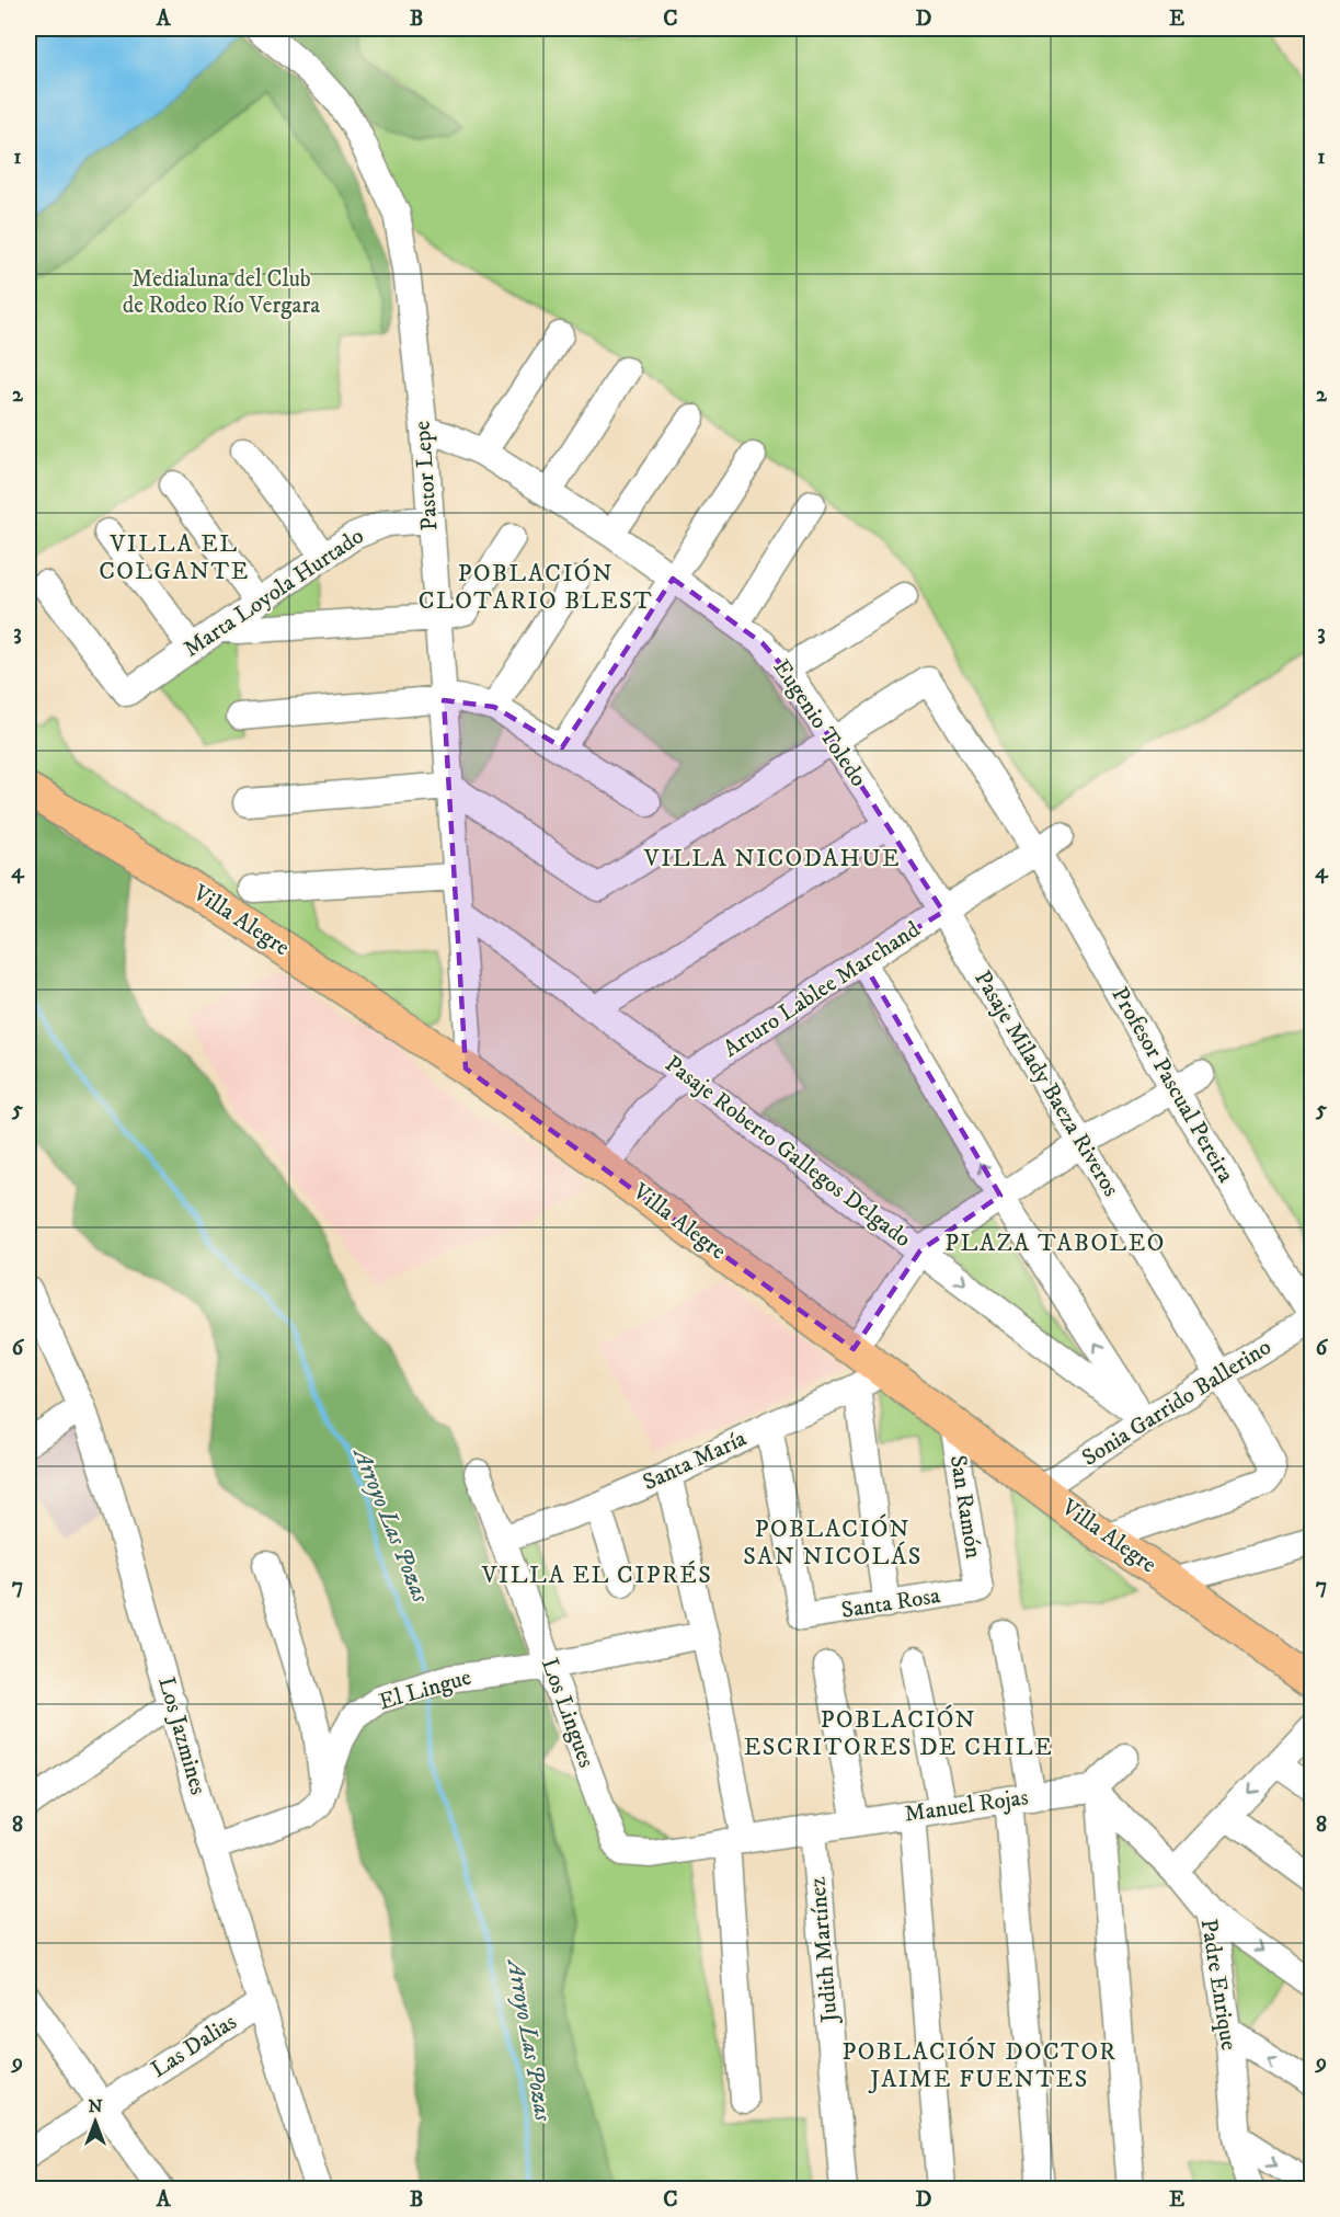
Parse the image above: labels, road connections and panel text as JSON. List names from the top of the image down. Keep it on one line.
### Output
{"streets":{"main road":["Villa Alegre"],"street":["Pastor Lepe","Marta Loyola Hurtado","Eugenio Toledo","Arturo Lablee Marchand","Pasaje Milady Baeza Riveros","Profesor Pascual Pereira","Pasaje Roberto Gallegos Delgado","Sonia Garrido Ballerino","Santa María","San Ramón","Santa Rosa","El Lingue","Los Lingues","Los Jazmines","Manuel Rojas","Judith Martínez","Padre Enrique","Las Dalias"]},"crossings":[["Pastor Lepe","Marta Loyola Hurtado"],["Pastor Lepe","Eugenio Toledo"],["Pastor Lepe","Villa Alegre"],["Pastor Lepe","Pasaje Roberto Gallegos Delgado"],["Eugenio Toledo","Arturo Lablee Marchand"],["Eugenio Toledo","Pasaje Milady Baeza Riveros"],["Eugenio Toledo","Profesor Pascual Pereira"],["Villa Alegre","Arturo Lablee Marchand"],["Villa Alegre","Pasaje Milady Baeza Riveros"],["Villa Alegre","Sonia Garrido Ballerino"],["Villa Alegre","Santa María"],["Villa Alegre","San Ramón"],["Arturo Lablee Marchand","Pasaje Milady Baeza Riveros"],["Arturo Lablee Marchand","Profesor Pascual Pereira"],["Arturo Lablee Marchand","Pasaje Roberto Gallegos Delgado"],["Pasaje Milady Baeza Riveros","Sonia Garrido Ballerino"],["Profesor Pascual Pereira","Sonia Garrido Ballerino"],["Pasaje Roberto Gallegos Delgado","Sonia Garrido Ballerino"],["Santa María","Santa Rosa"],["Santa María","Los Lingues"],["San Ramón","Santa Rosa"],["El Lingue","Los Lingues"],["El Lingue","Los Jazmines"],["Los Lingues","Manuel Rojas"],["Los Jazmines","Las Dalias"],["Manuel Rojas","Judith Martínez"]],"districts":["VILLA EL COLGANTE","POBLACIÓN CLOTARIO BLEST","VILLA NICODAHUE","PLAZA TABOLEO","POBLACIÓN SAN NICOLÁS","VILLA EL CIPRÉS","POBLACIÓN ESCRITORES DE CHILE","POBLACIÓN DOCTOR JAIME FUENTES"],"water":["Arroyo Las Pozas"],"parks":["Medialuna del Club de Rodeo Río Vergara"],"north":"top","grid":{"columns":["A","B","C","D","E"],"rows":["1","2","3","4","5","6","7","8","9"]}}
